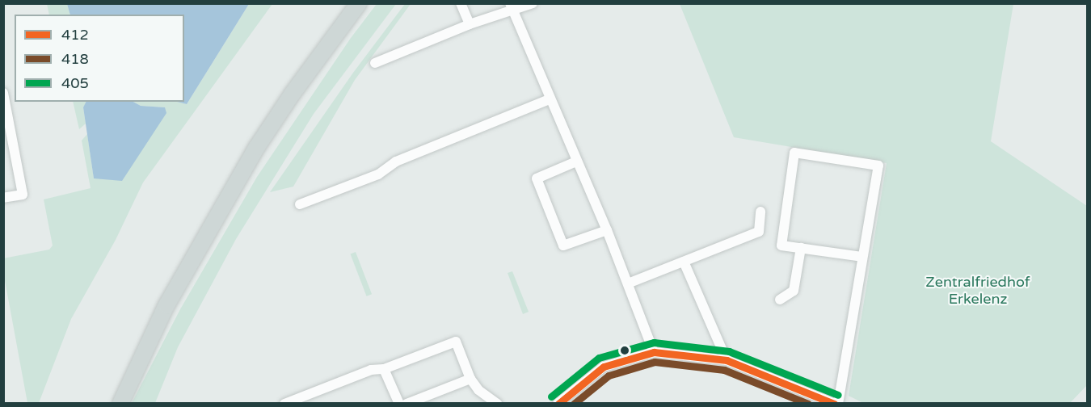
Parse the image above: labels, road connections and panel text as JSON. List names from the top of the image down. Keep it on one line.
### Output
{"parks":["Zentralfriedhof Erkelenz"],"lines":["transit line 405","transit line 412","transit line 418"],"legend":["412","418","405"]}
